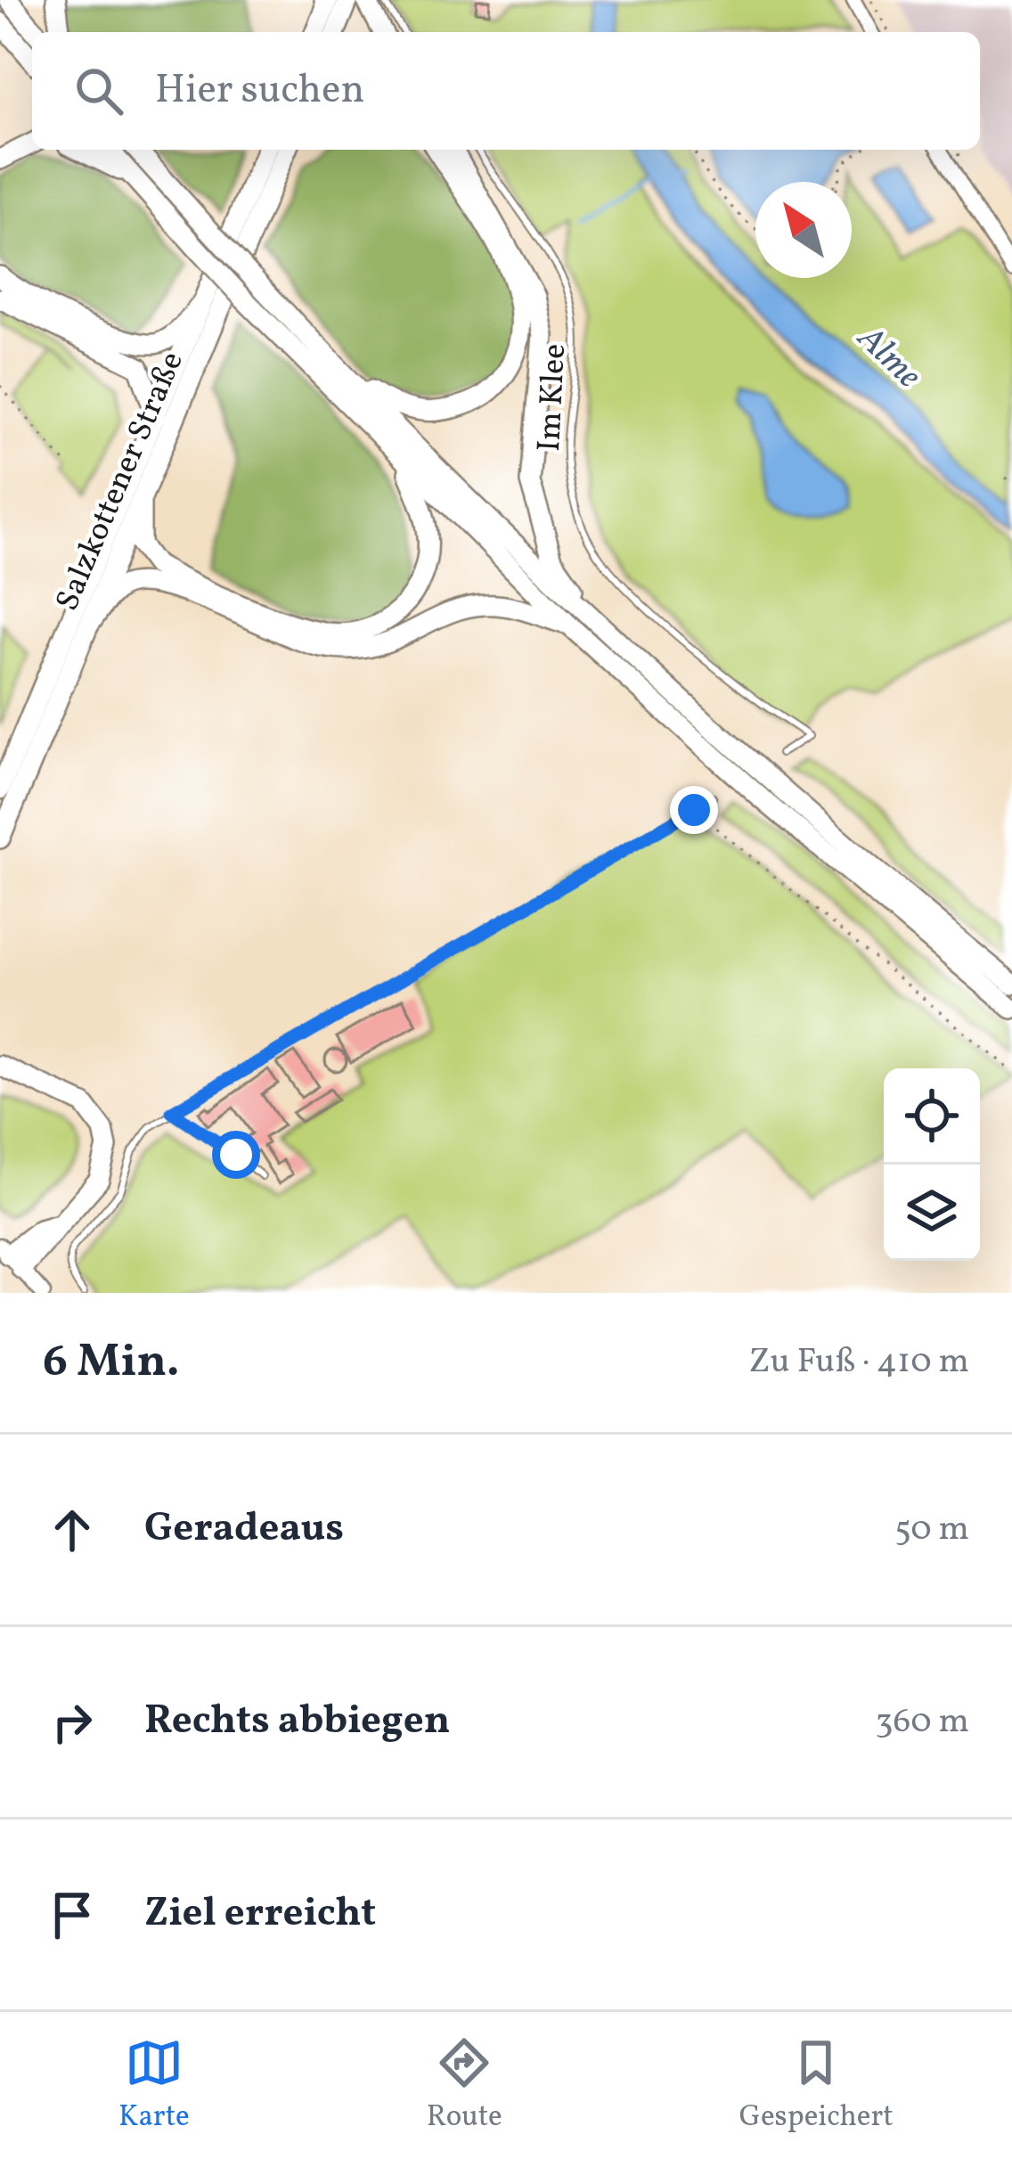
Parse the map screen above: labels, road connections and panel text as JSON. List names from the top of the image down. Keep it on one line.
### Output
{"streets":{"highway":["Salzkottener Straße"],"lane":["Im Klee"]},"water":["Alme"],"north":"top left","page":{"search":"Hier suchen","heading":["6 Min.","Zu Fuß · 410 m"],"list":[["Geradeaus","50 m"],["Rechts abbiegen","360 m"],"Ziel erreicht"],"nav":["Karte","Route","Gespeichert"]}}
